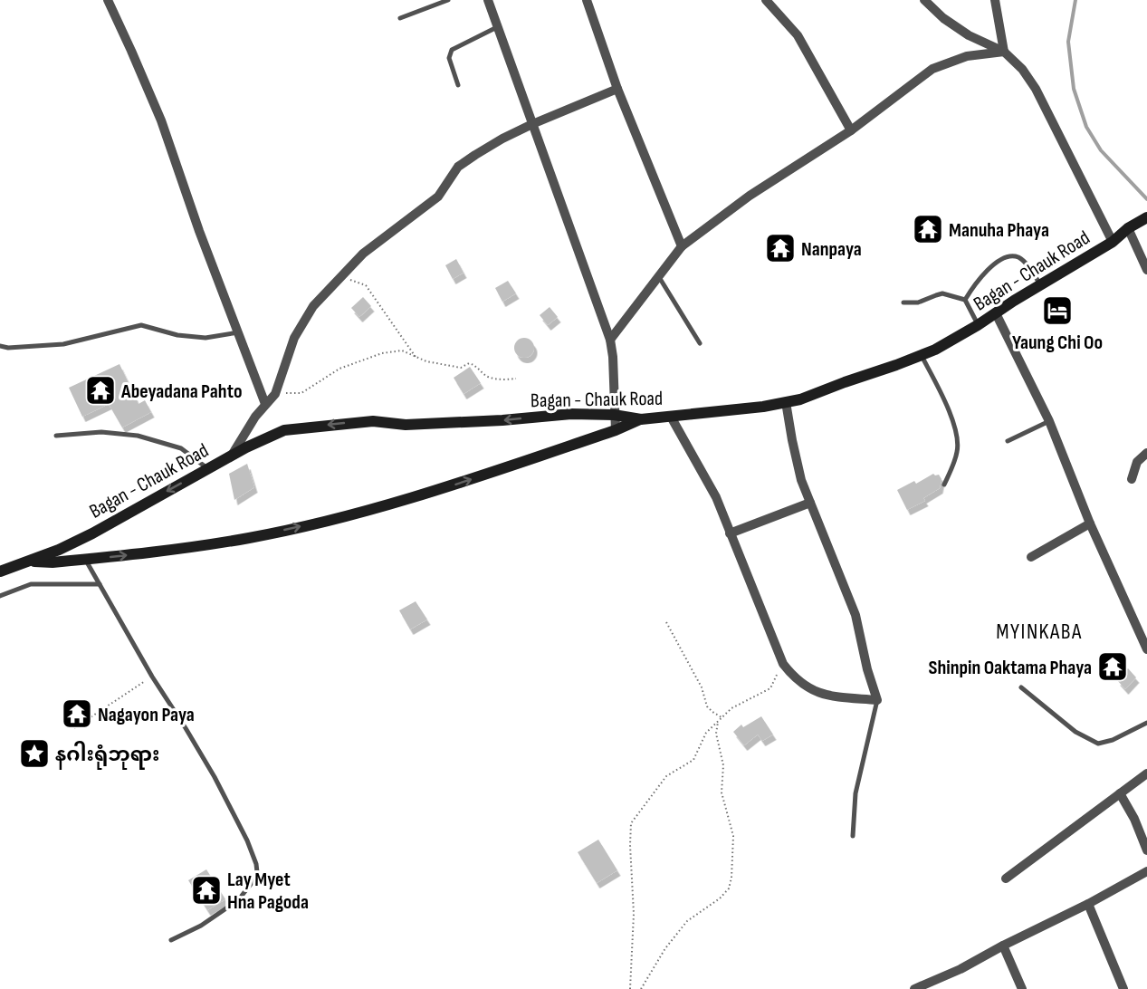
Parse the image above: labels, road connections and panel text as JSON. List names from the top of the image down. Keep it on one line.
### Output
{"streets":{"main road":["Bagan - Chauk Road"]},"districts":["MYINKABA"],"places":{"temple":["Manuha Phaya","Nanpaya","Abeyadana Pahto","Shinpin Oaktama Phaya","Nagayon Paya","Lay Myet Hna Pagoda"],"hotel":["Yaung Chi Oo"],"place":["နဂါးရုံဘုရား"]}}
